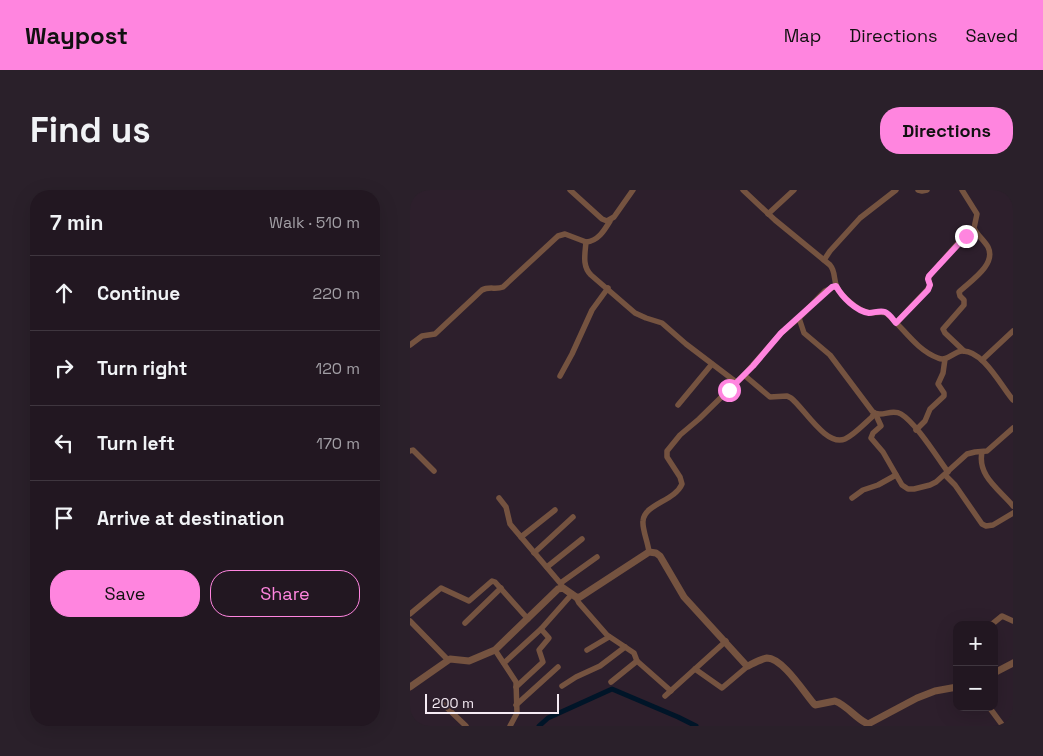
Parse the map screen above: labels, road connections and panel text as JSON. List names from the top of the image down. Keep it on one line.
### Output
{"scale_bar":"200 m","page":{"header":"Waypost","nav":["Map","Directions","Saved"],"buttons":["Directions",["Save","Share"]],"title":"Find us","heading":["7 min","Walk · 510 m"],"list":[["Continue","220 m"],["Turn right","120 m"],["Turn left","170 m"],"Arrive at destination"],"map_buttons":["+","−"],"scale":"200 m"}}
